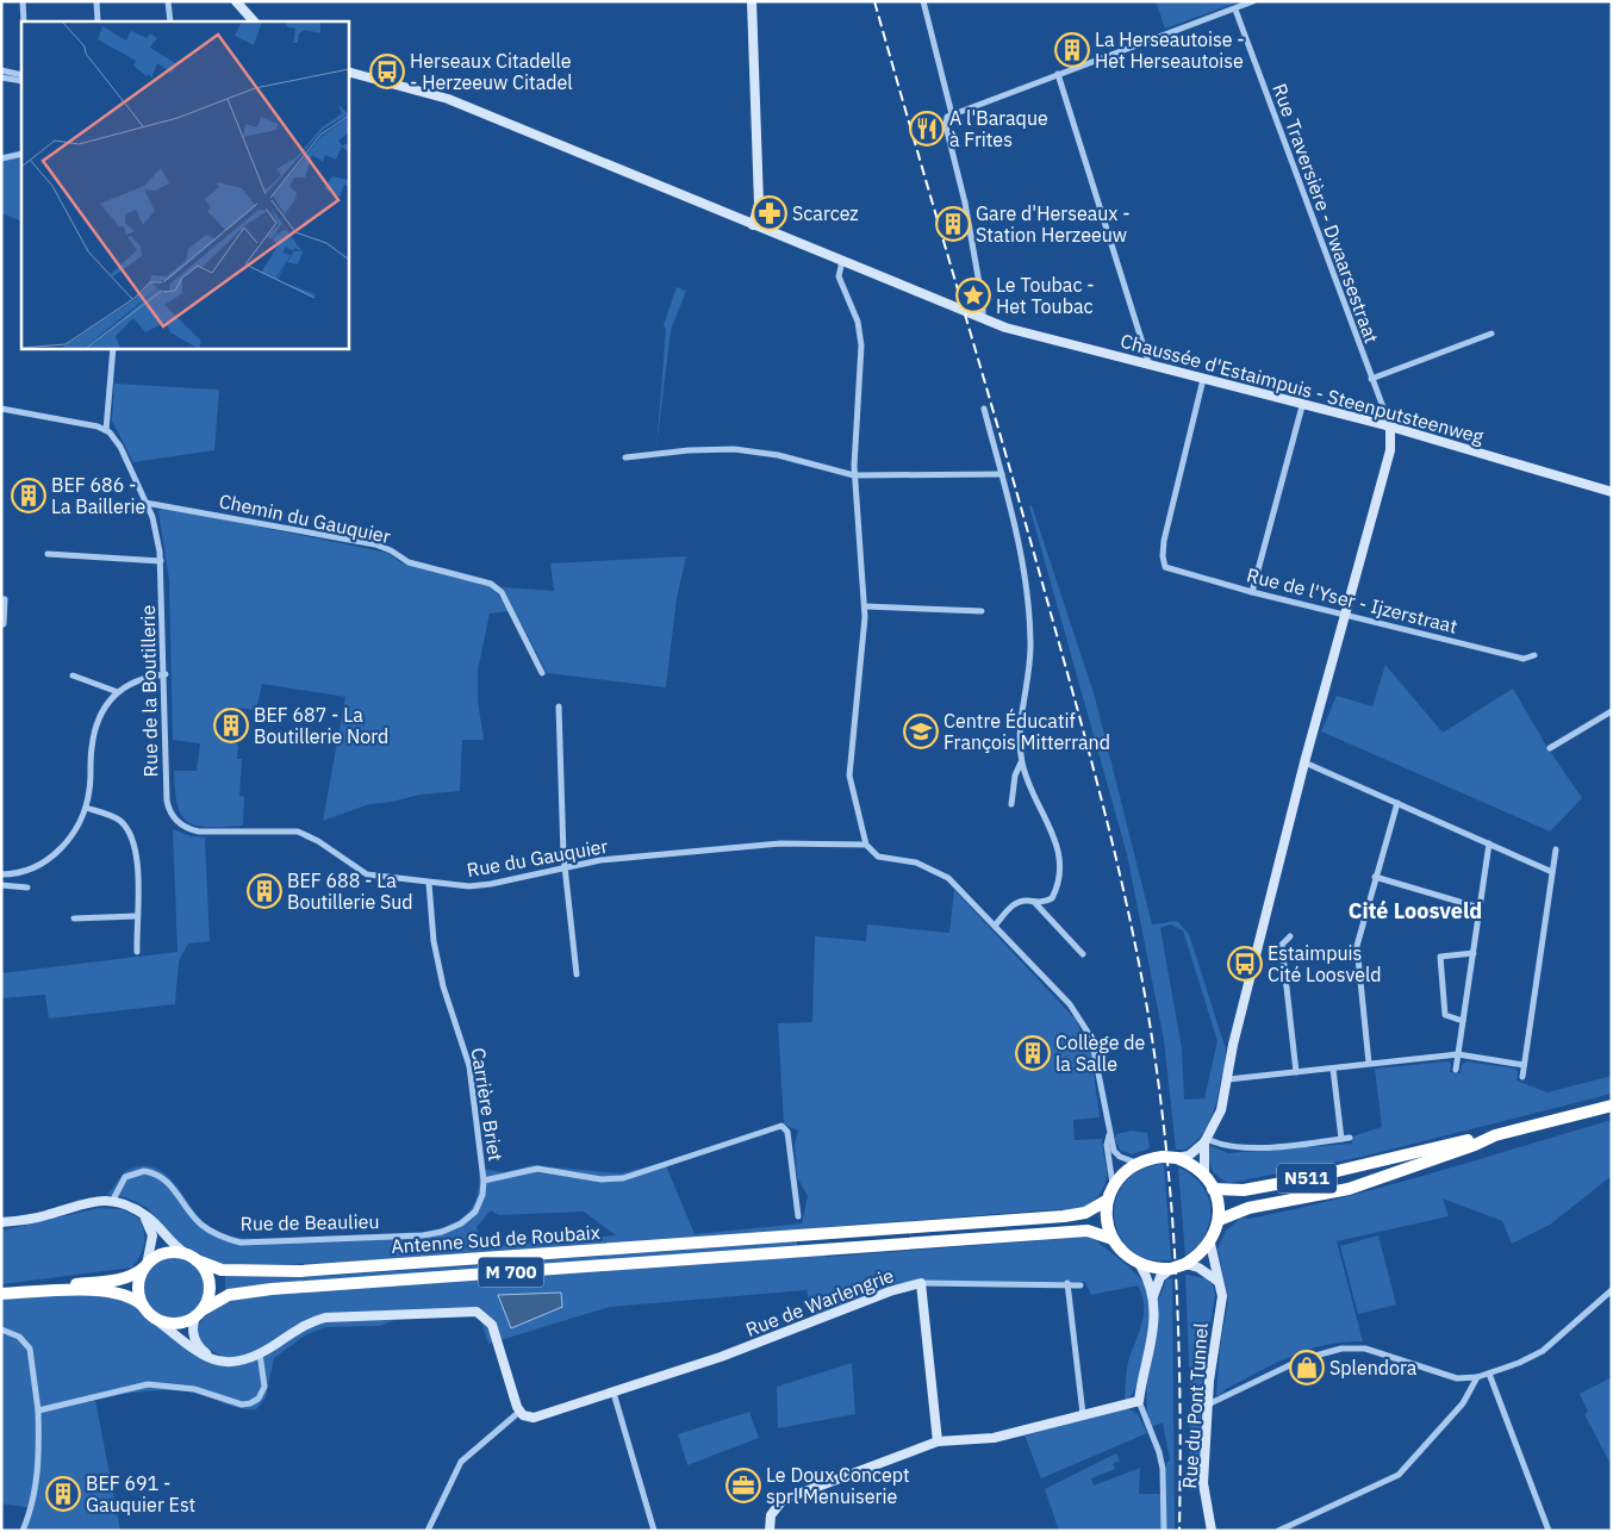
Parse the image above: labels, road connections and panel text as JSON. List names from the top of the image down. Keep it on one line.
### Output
{"streets":{"highway":["N511","Antenne Sud de Roubaix","M 700"],"main road":["Chaussée d'Estaimpuis - Steenputsteenweg","Rue de Warlengrie","Rue du Pont Tunnel"],"street":["Rue Traversière - Dwaarsestraat","Chemin du Gauquier","Rue de l'Yser - Ijzerstraat","Rue de la Boutillerie","Rue du Gauquier","Carrière Briet","Rue de Beaulieu"]},"crossings":[["Rue Traversière - Dwaarsestraat","Chaussée d'Estaimpuis - Steenputsteenweg"],["Chaussée d'Estaimpuis - Steenputsteenweg","Rue de l'Yser - Ijzerstraat"],["Chemin du Gauquier","Rue de la Boutillerie"],["Rue de la Boutillerie","Rue du Gauquier"],["Rue du Gauquier","Carrière Briet"],["Carrière Briet","Rue de Beaulieu"],["N511","Antenne Sud de Roubaix"],["N511","Rue du Pont Tunnel"],["Antenne Sud de Roubaix","Rue du Pont Tunnel"]],"districts":["Cité Loosveld"],"places":{"building":["La Herseautoise - Het Herseautoise","Gare d'Herseaux - Station Herzeeuw","BEF 686 - La Baillerie","BEF 687 - La Boutillerie Nord","BEF 688 - La Boutillerie Sud","Collège de la Salle","BEF 691 - Gauquier Est"],"bus stop":["Herseaux Citadelle - Herzeeuw Citadel","Estaimpuis Cité Loosveld"],"restaurant":["A l'Baraque à Frites"],"pharmacy":["Scarcez"],"place":["Le Toubac - Het Toubac"],"school or university":["Centre Éducatif François Mitterrand"],"shop":["Splendora"],"office":["Le Doux Concept sprl Menuiserie"]}}
